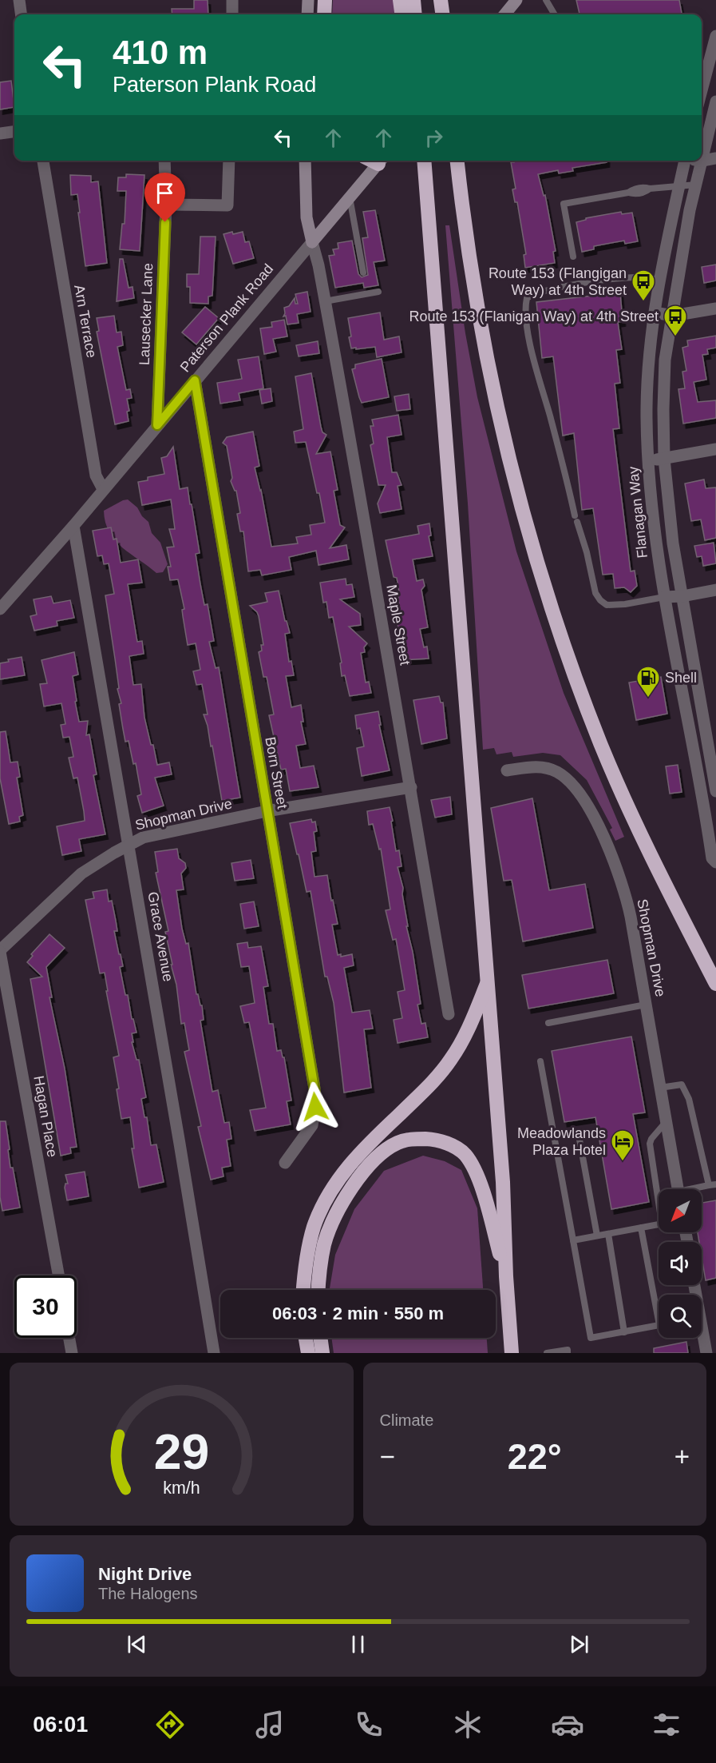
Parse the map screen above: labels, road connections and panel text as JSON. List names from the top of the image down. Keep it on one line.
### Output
{"streets":{"main road":["Paterson Plank Road"],"street":["Lausecker Lane","Arn Terrace","Flanagan Way","Maple Street","Born Street","Shopman Drive","Grace Avenue","Hagan Place"]},"crossings":[["Lausecker Lane","Paterson Plank Road"],["Paterson Plank Road","Arn Terrace"],["Paterson Plank Road","Maple Street"],["Paterson Plank Road","Born Street"],["Paterson Plank Road","Grace Avenue"],["Maple Street","Shopman Drive"],["Born Street","Shopman Drive"],["Shopman Drive","Grace Avenue"],["Shopman Drive","Hagan Place"]],"places":{"bus stop":["Route 153 (Flangigan Way) at 4th Street","Route 153 (Flanigan Way) at 4th Street"],"fuel station":["Shell"],"hotel":["Meadowlands Plaza Hotel"]},"north":"bottom left","page":{"turn":["410 m","Paterson Plank Road"],"limit":"30","trip":"06:03 · 2 min · 550 m","tile":"Climate","heat":["−","22°","+"],"song":["Night Drive","The Halogens"],"tabs":"06:01","gauge":["29","km/h"]}}
